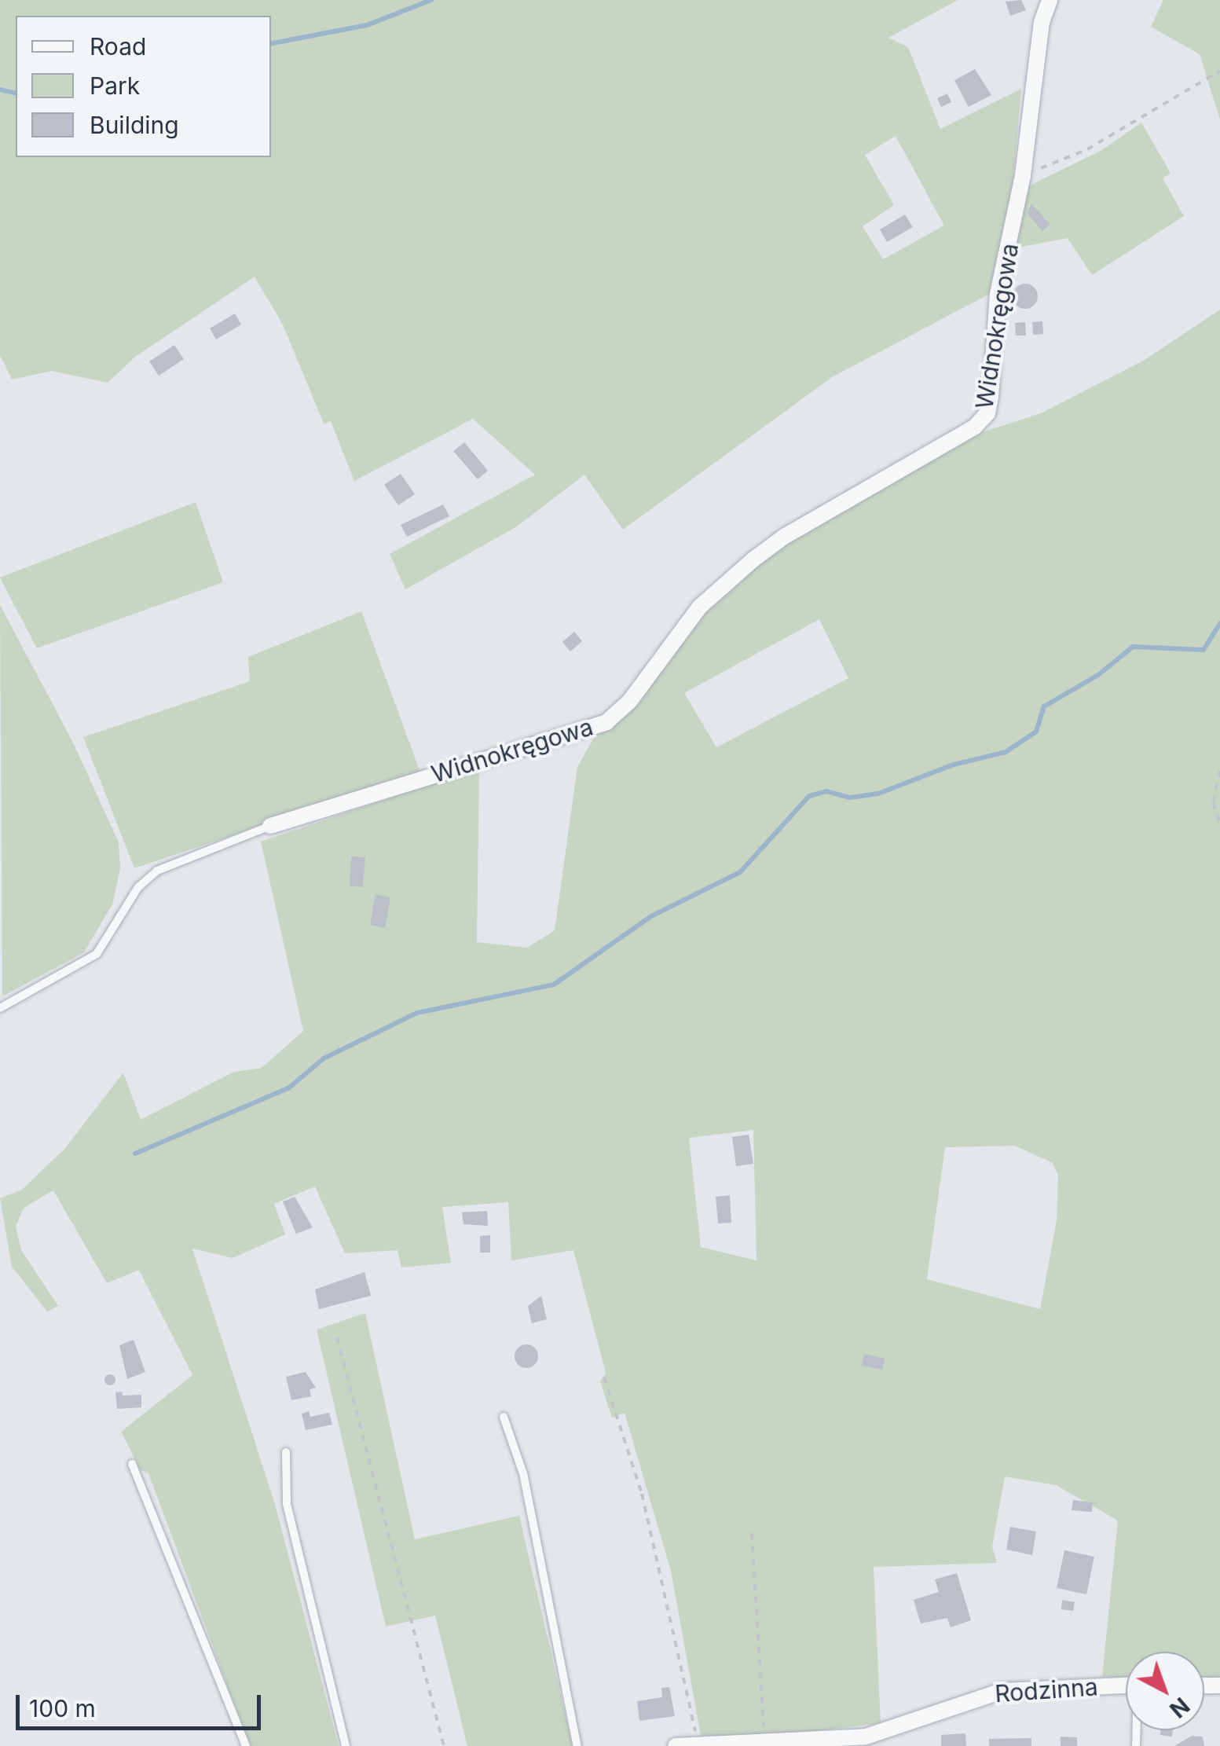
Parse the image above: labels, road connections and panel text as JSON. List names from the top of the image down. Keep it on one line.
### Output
{"streets":{"street":["Widnokręgowa","Rodzinna"]},"legend":["Road","Park","Building"],"scale_bar":"100 m","north":"bottom right"}
